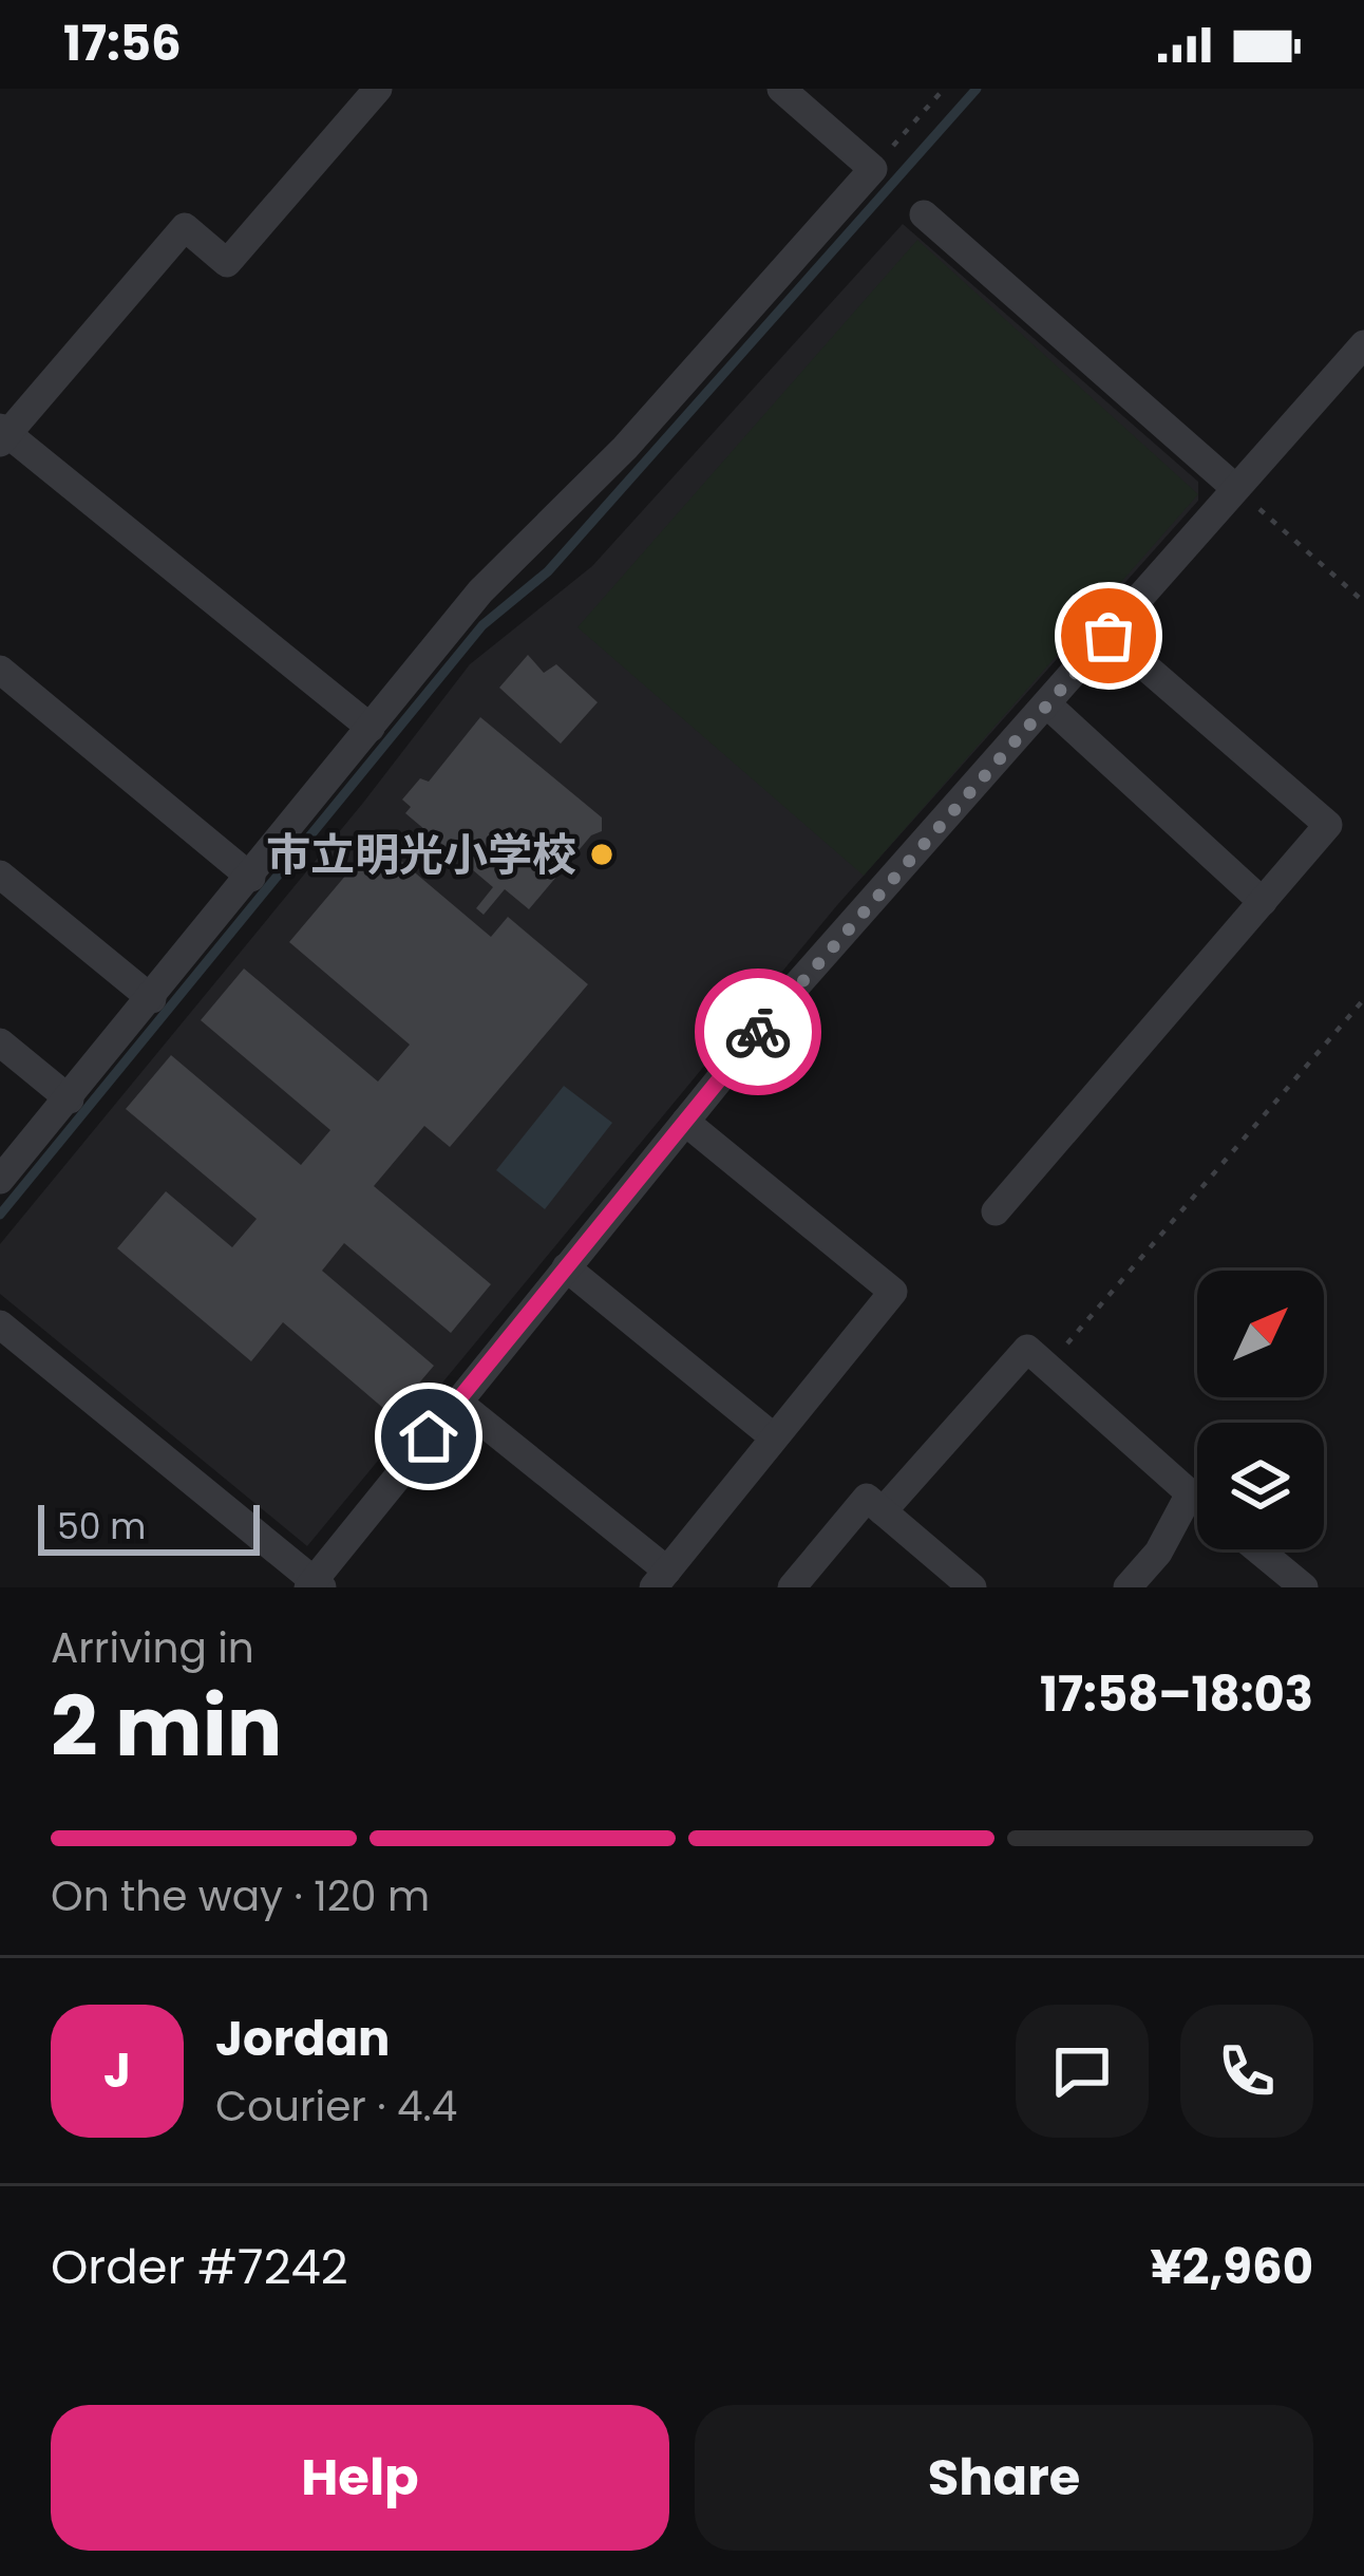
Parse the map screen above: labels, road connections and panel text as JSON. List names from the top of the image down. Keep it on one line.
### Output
{"places":["市立明光小学校"],"scale_bar":"50 m","north":"top right","page":{"status":"17:56","scale":"50 m","heading":["2 min","Arriving in","17:58–18:03"],"panel":["Jordan","Courier · 4.4","Order #7242","¥2,960"],"bar":"On the way · 120 m","round":"J","buttons":["Help","Share"]}}
